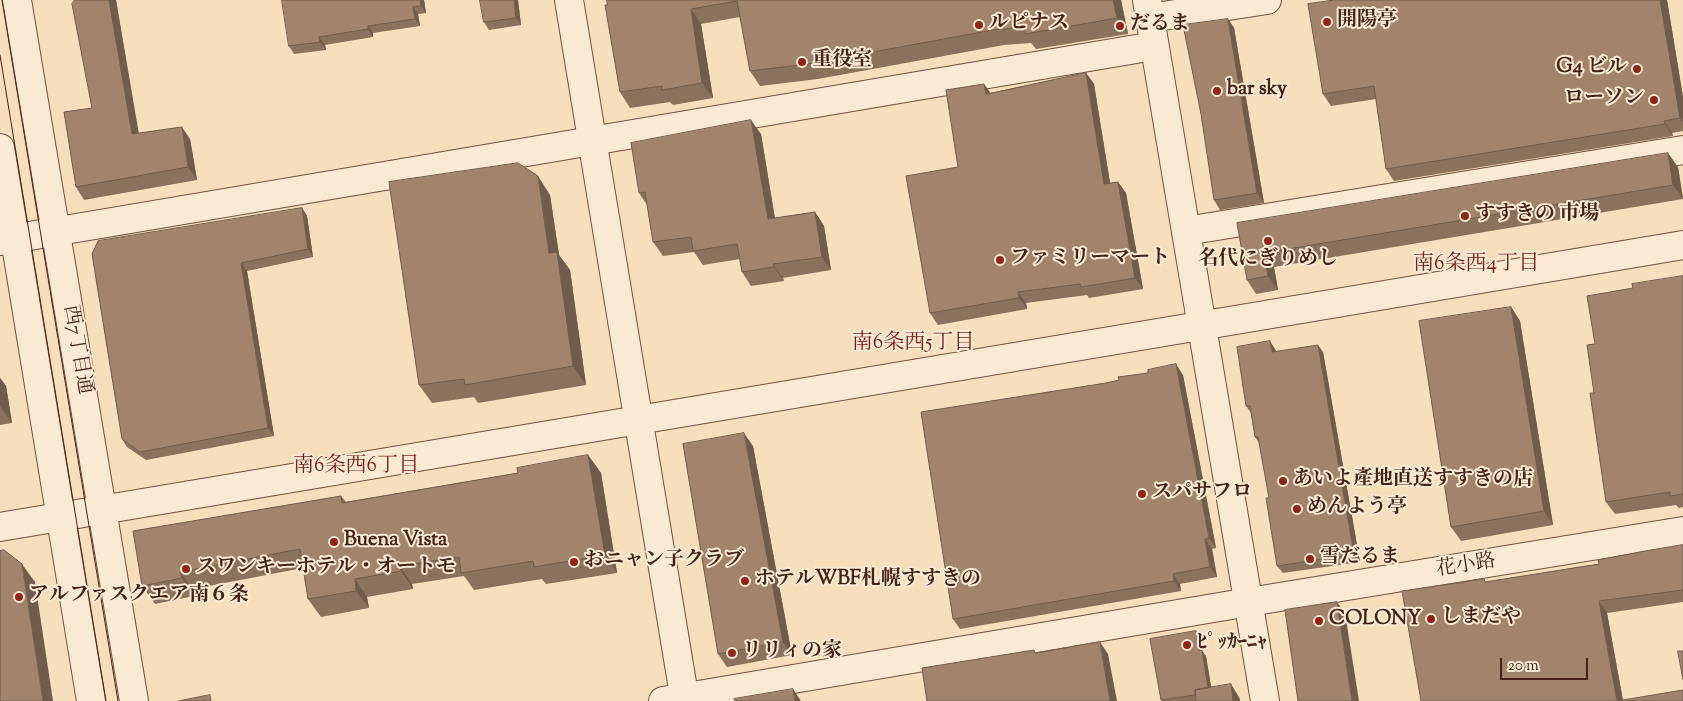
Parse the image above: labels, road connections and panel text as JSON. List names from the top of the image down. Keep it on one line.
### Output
{"streets":{"street":["西7丁目通","花小路"]},"districts":["南6条西4丁目","南6条西5丁目","南6条西6丁目"],"places":["開陽亭","ルピナス","だるま","重役室","G4 ビル","bar sky","ローソン","すすきの 市場","名代にぎりめし","ファミリーマート","あいよ產地直送すすきの店","スパサフロ","めんよう亭","Buena Vista","雪だるま","おニャン子クラブ","スワンキーホテル・オートモ","ホテルWBF札幌すすきの","アルファスクエア南６条","しまだや","COLONY","ﾋﾟｯｶｰﾆｬ","リリィの家"],"scale_bar":"20 m"}
